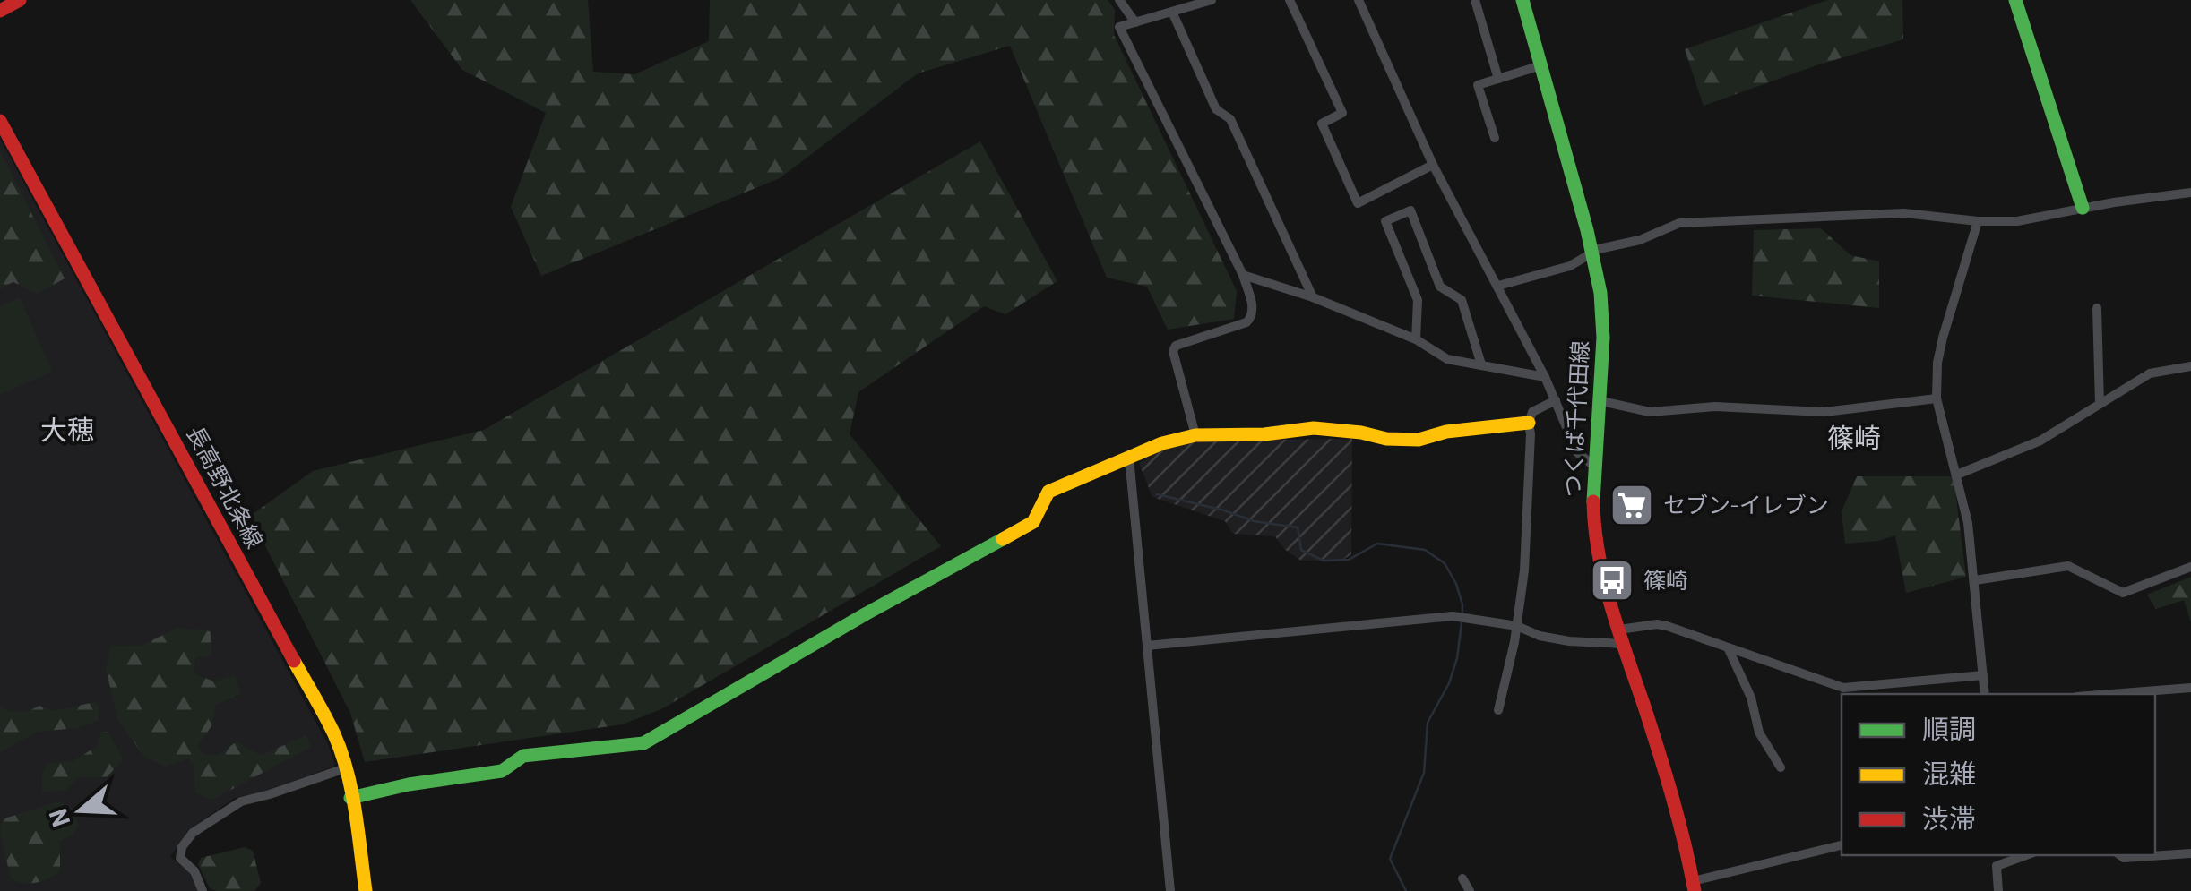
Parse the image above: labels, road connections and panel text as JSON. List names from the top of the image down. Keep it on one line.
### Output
{"streets":{"main road":["つくば千代田線","長高野北条線"]},"districts":["大穂","篠崎"],"places":{"supermarket":["セブン-イレブン"],"bus stop":["篠崎"]},"legend":["順調","混雑","渋滞"],"north":"left"}
